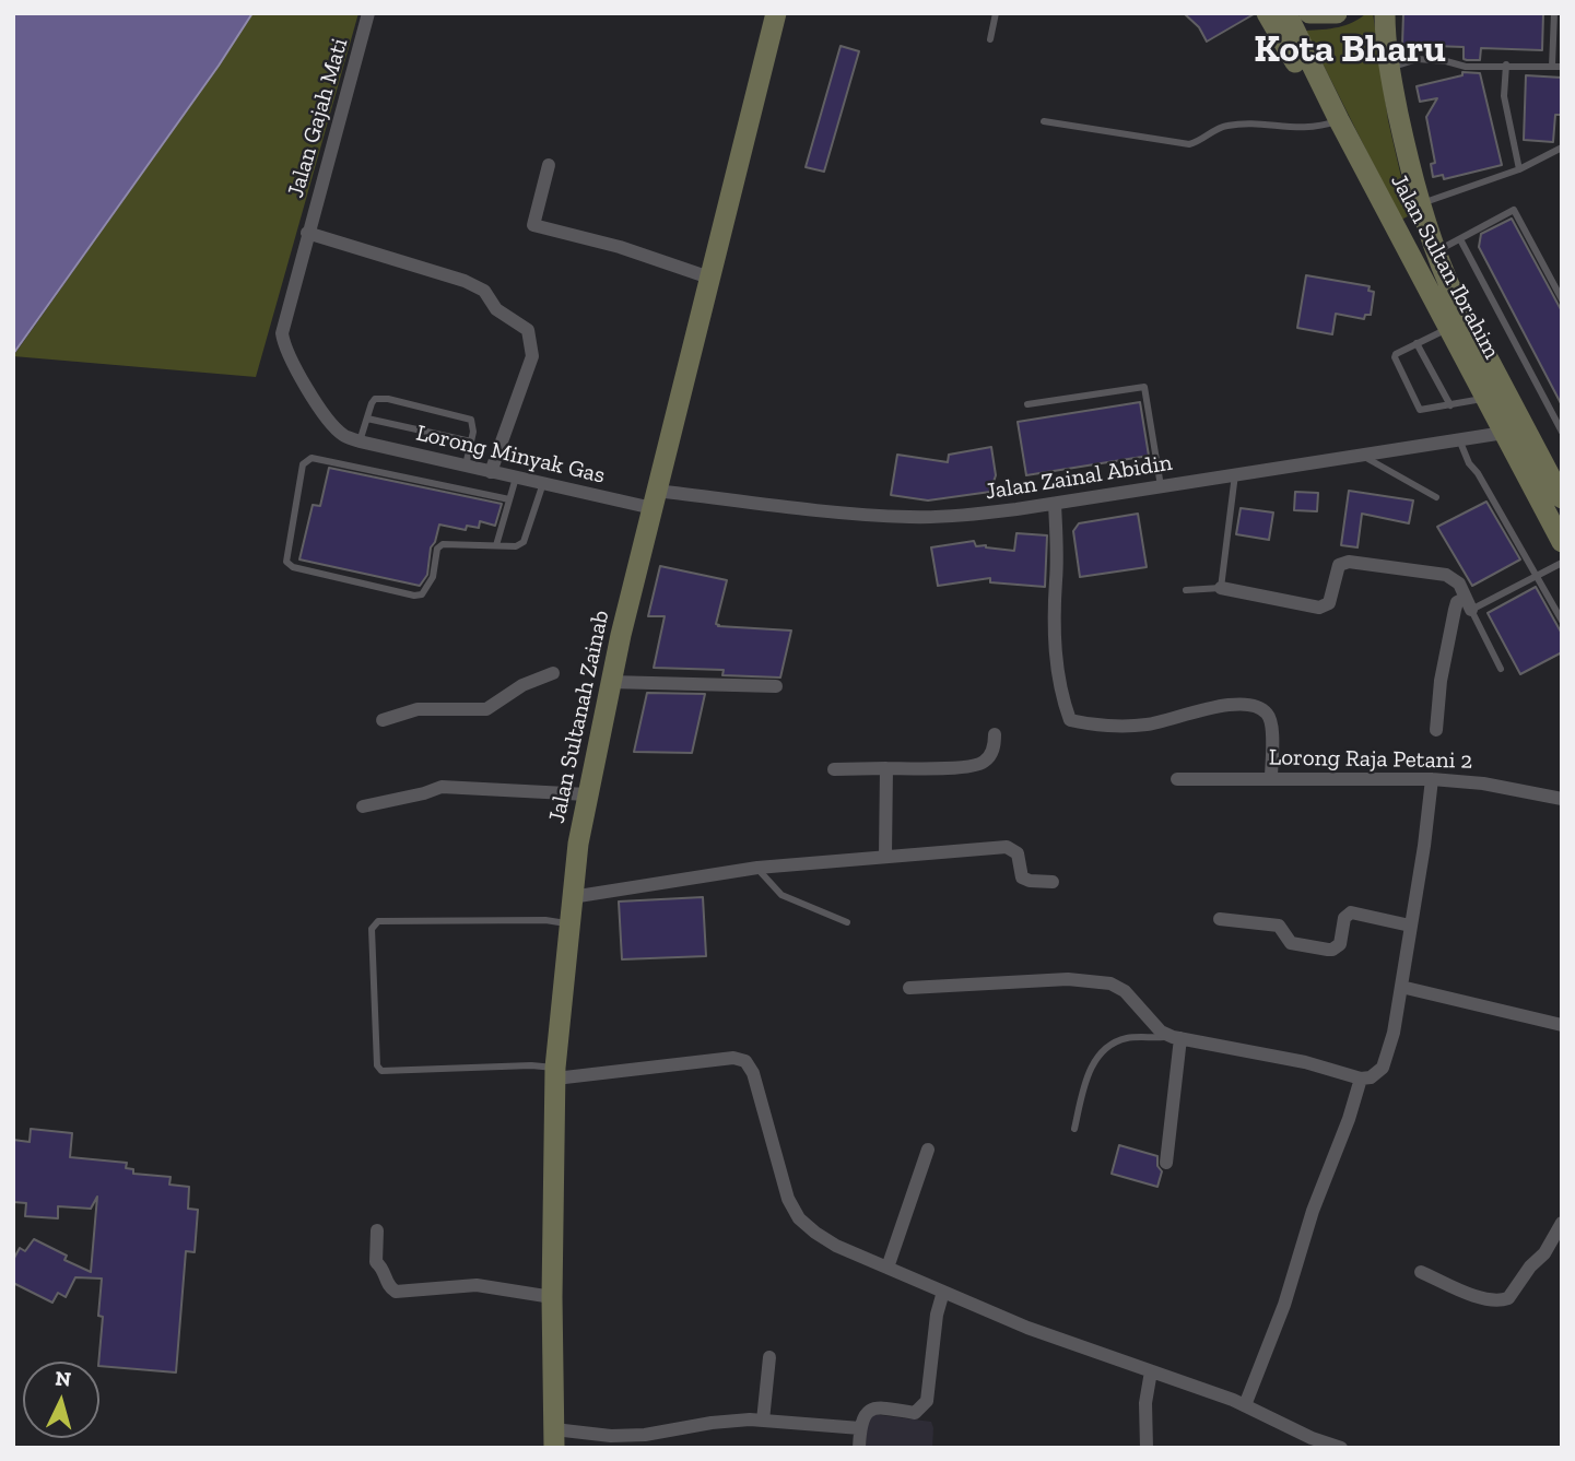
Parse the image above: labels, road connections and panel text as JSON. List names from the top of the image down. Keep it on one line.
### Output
{"streets":{"main road":["Jalan Sultan Ibrahim","Jalan Sultanah Zainab"],"street":["Jalan Gajah Mati","Lorong Minyak Gas","Jalan Zainal Abidin","Lorong Raja Petani 2"]},"crossings":[["Jalan Gajah Mati","Lorong Minyak Gas"],["Jalan Sultan Ibrahim","Jalan Zainal Abidin"],["Lorong Minyak Gas","Jalan Zainal Abidin"],["Lorong Minyak Gas","Jalan Sultanah Zainab"],["Jalan Zainal Abidin","Jalan Sultanah Zainab"]],"districts":["Kota Bharu"],"north":"top"}
